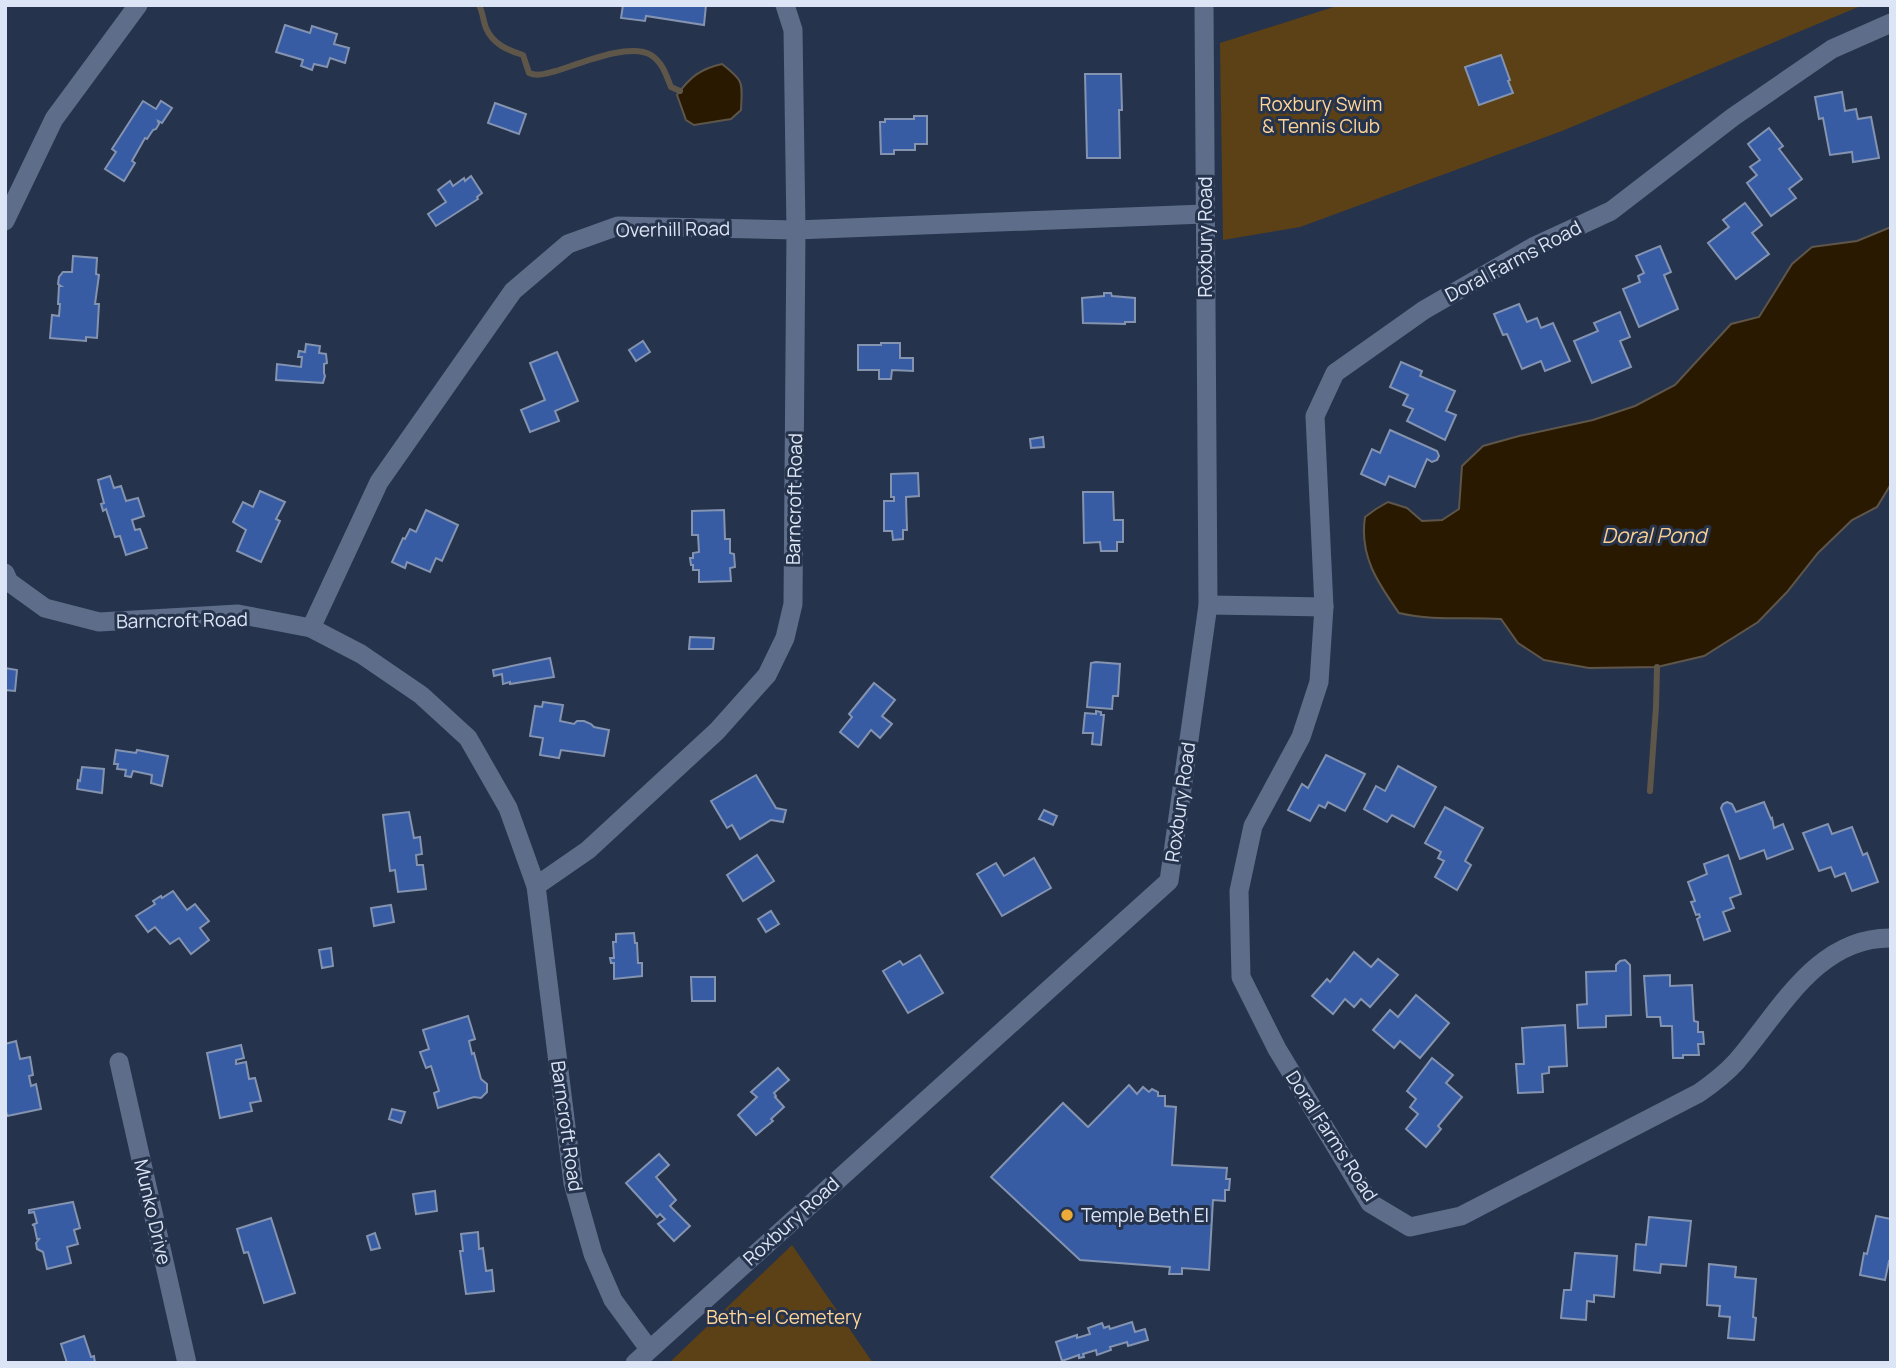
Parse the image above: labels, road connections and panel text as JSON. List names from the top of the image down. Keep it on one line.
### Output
{"streets":{"street":["Overhill Road","Roxbury Road","Doral Farms Road","Barncroft Road","Munko Drive"]},"crossings":[["Overhill Road","Roxbury Road"],["Overhill Road","Barncroft Road"],["Roxbury Road","Barncroft Road"]],"water":["Doral Pond"],"parks":["Roxbury Swim & Tennis Club","Beth-el Cemetery"],"places":["Temple Beth El"]}
